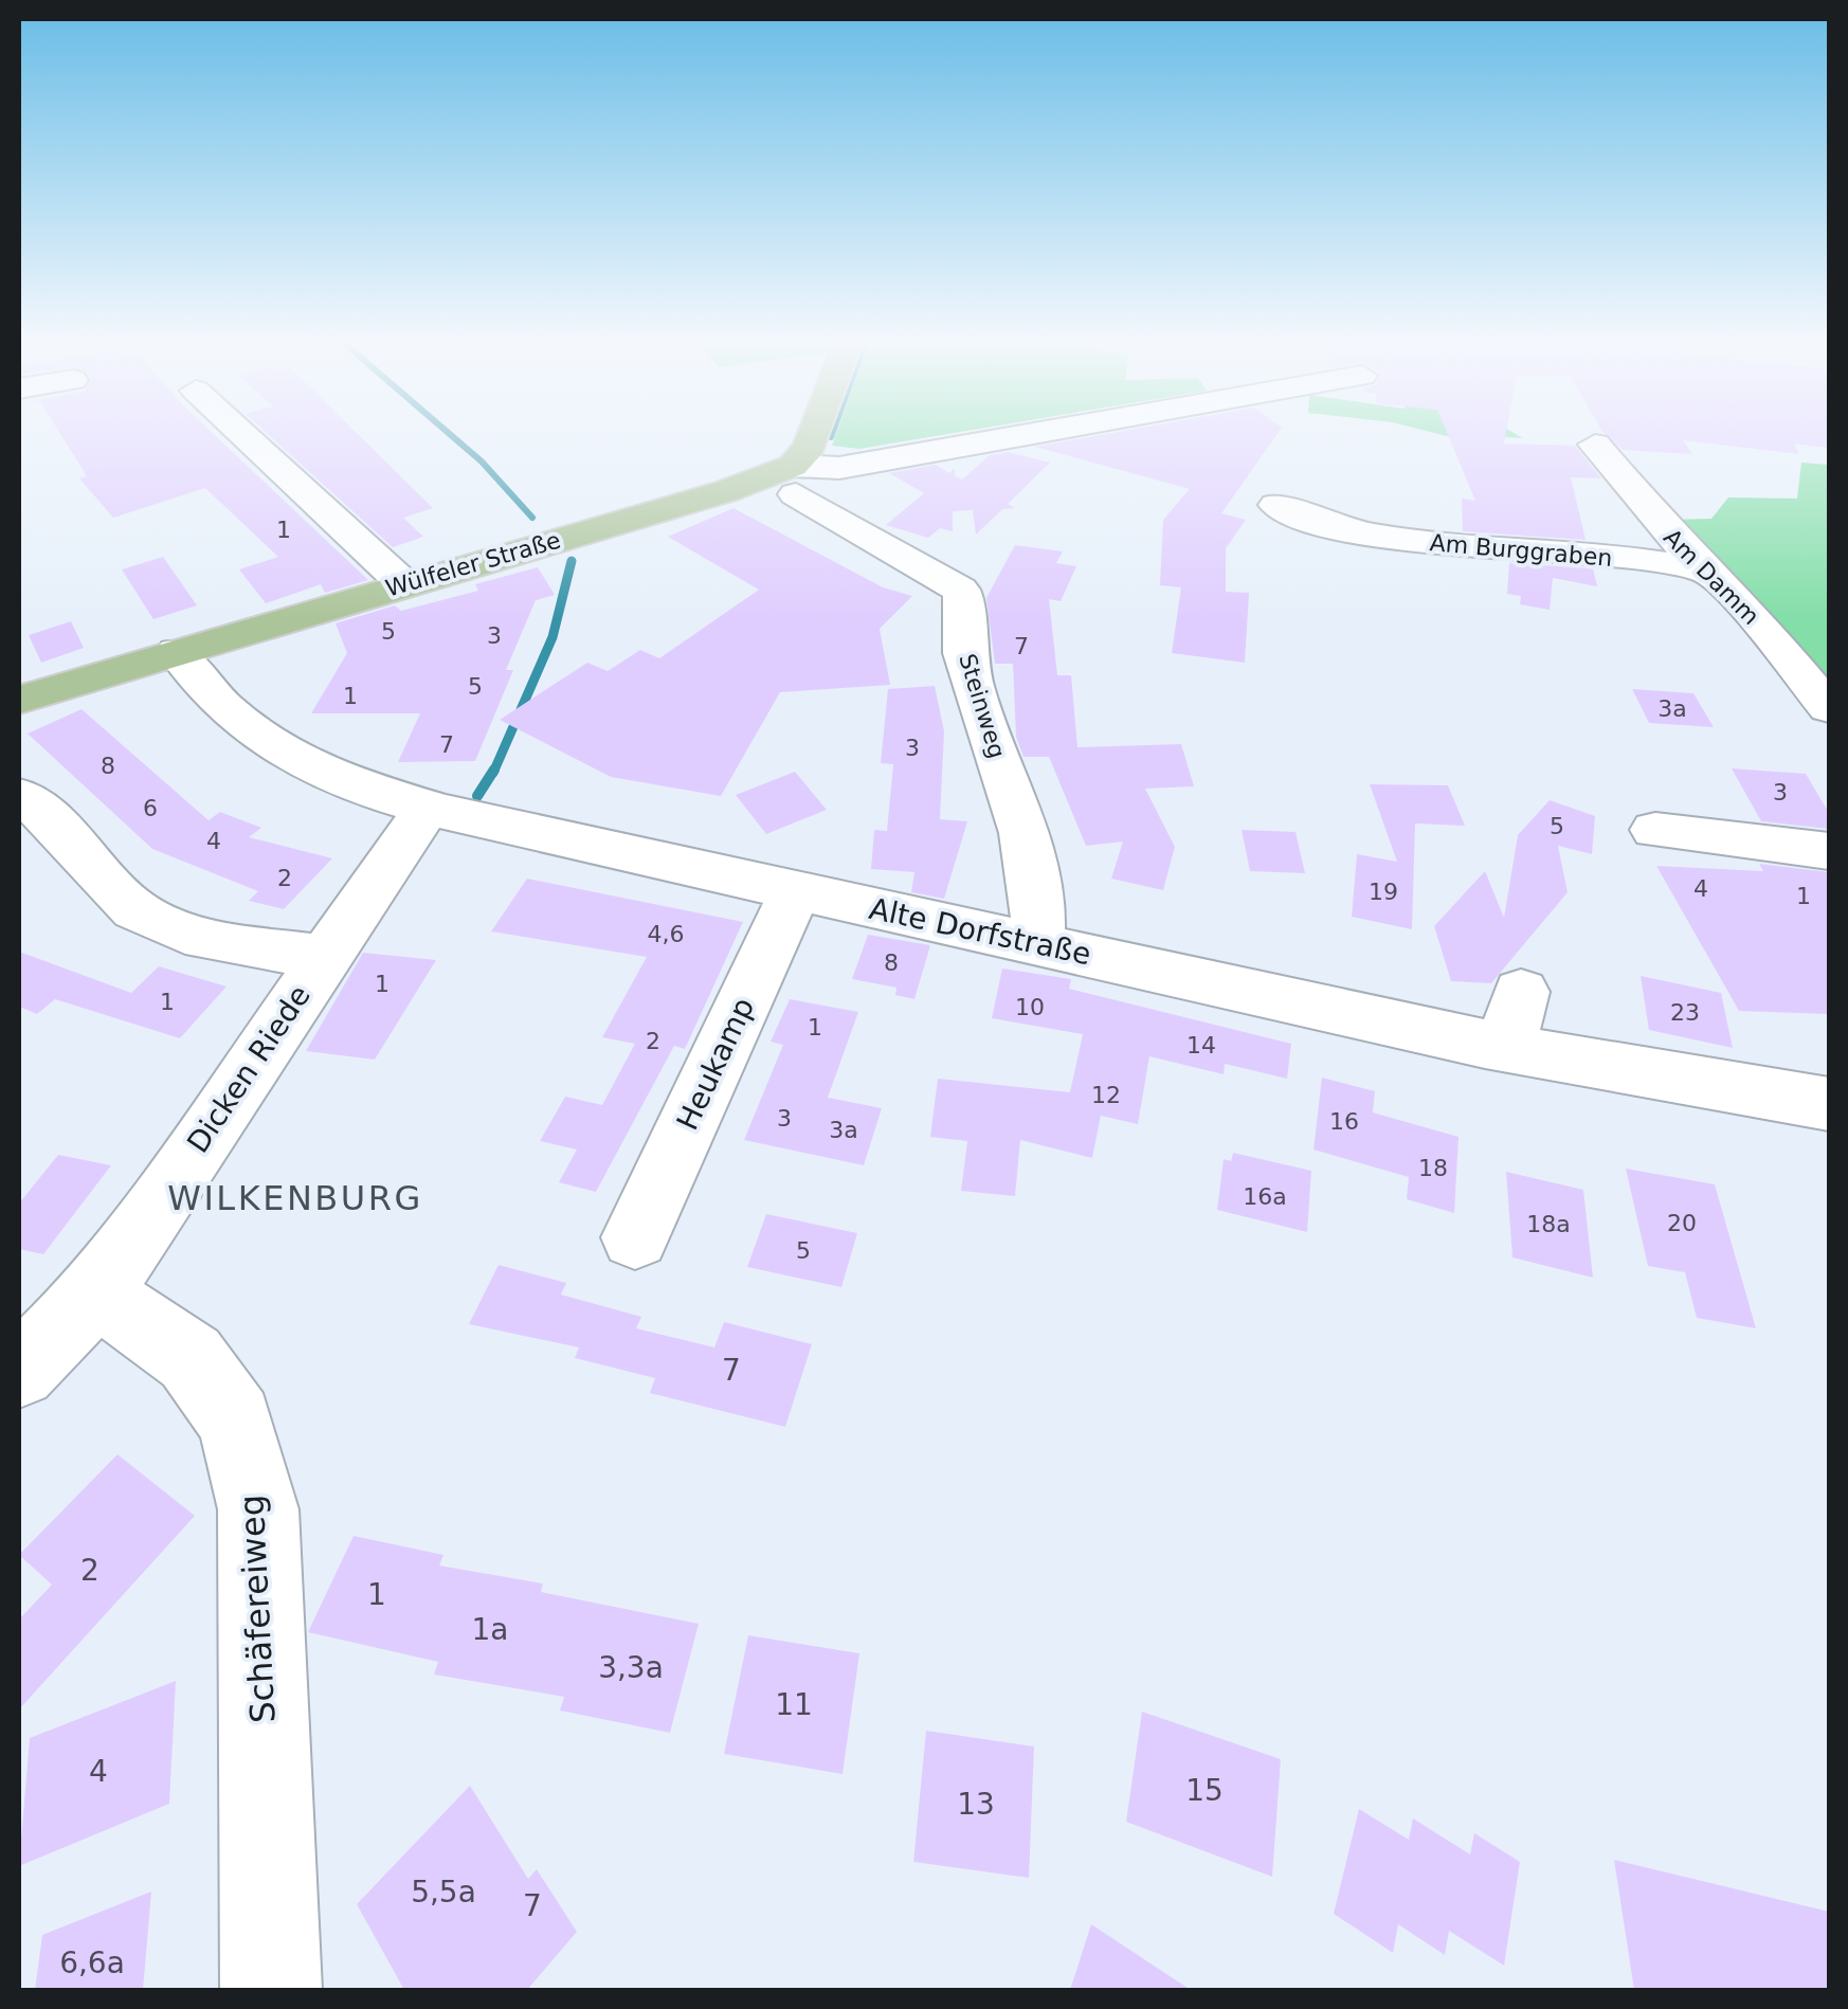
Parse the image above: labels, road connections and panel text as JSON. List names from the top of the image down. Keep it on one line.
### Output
{"streets":{"main road":["Wülfeler Straße"],"street":["Am Burggraben","Am Damm","Steinweg","Alte Dorfstraße","Heukamp","Dicken Riede","Schäfereiweg"]},"crossings":[["Am Burggraben","Am Damm"],["Wülfeler Straße","Steinweg"],["Wülfeler Straße","Alte Dorfstraße"],["Steinweg","Alte Dorfstraße"],["Alte Dorfstraße","Heukamp"],["Alte Dorfstraße","Dicken Riede"],["Dicken Riede","Schäfereiweg"]],"districts":["WILKENBURG"],"house_numbers":["1","5","3","7","5","1","3a","7","3","8","3","6","5","4","2","4","19","1","4,6","8","1","1","10","23","1","2","14","12","3","16","3a","18","16a","20","18a","5","7","2","1","1a","3,3a","11","4","15","13","5,5a","7","6,6a"]}
